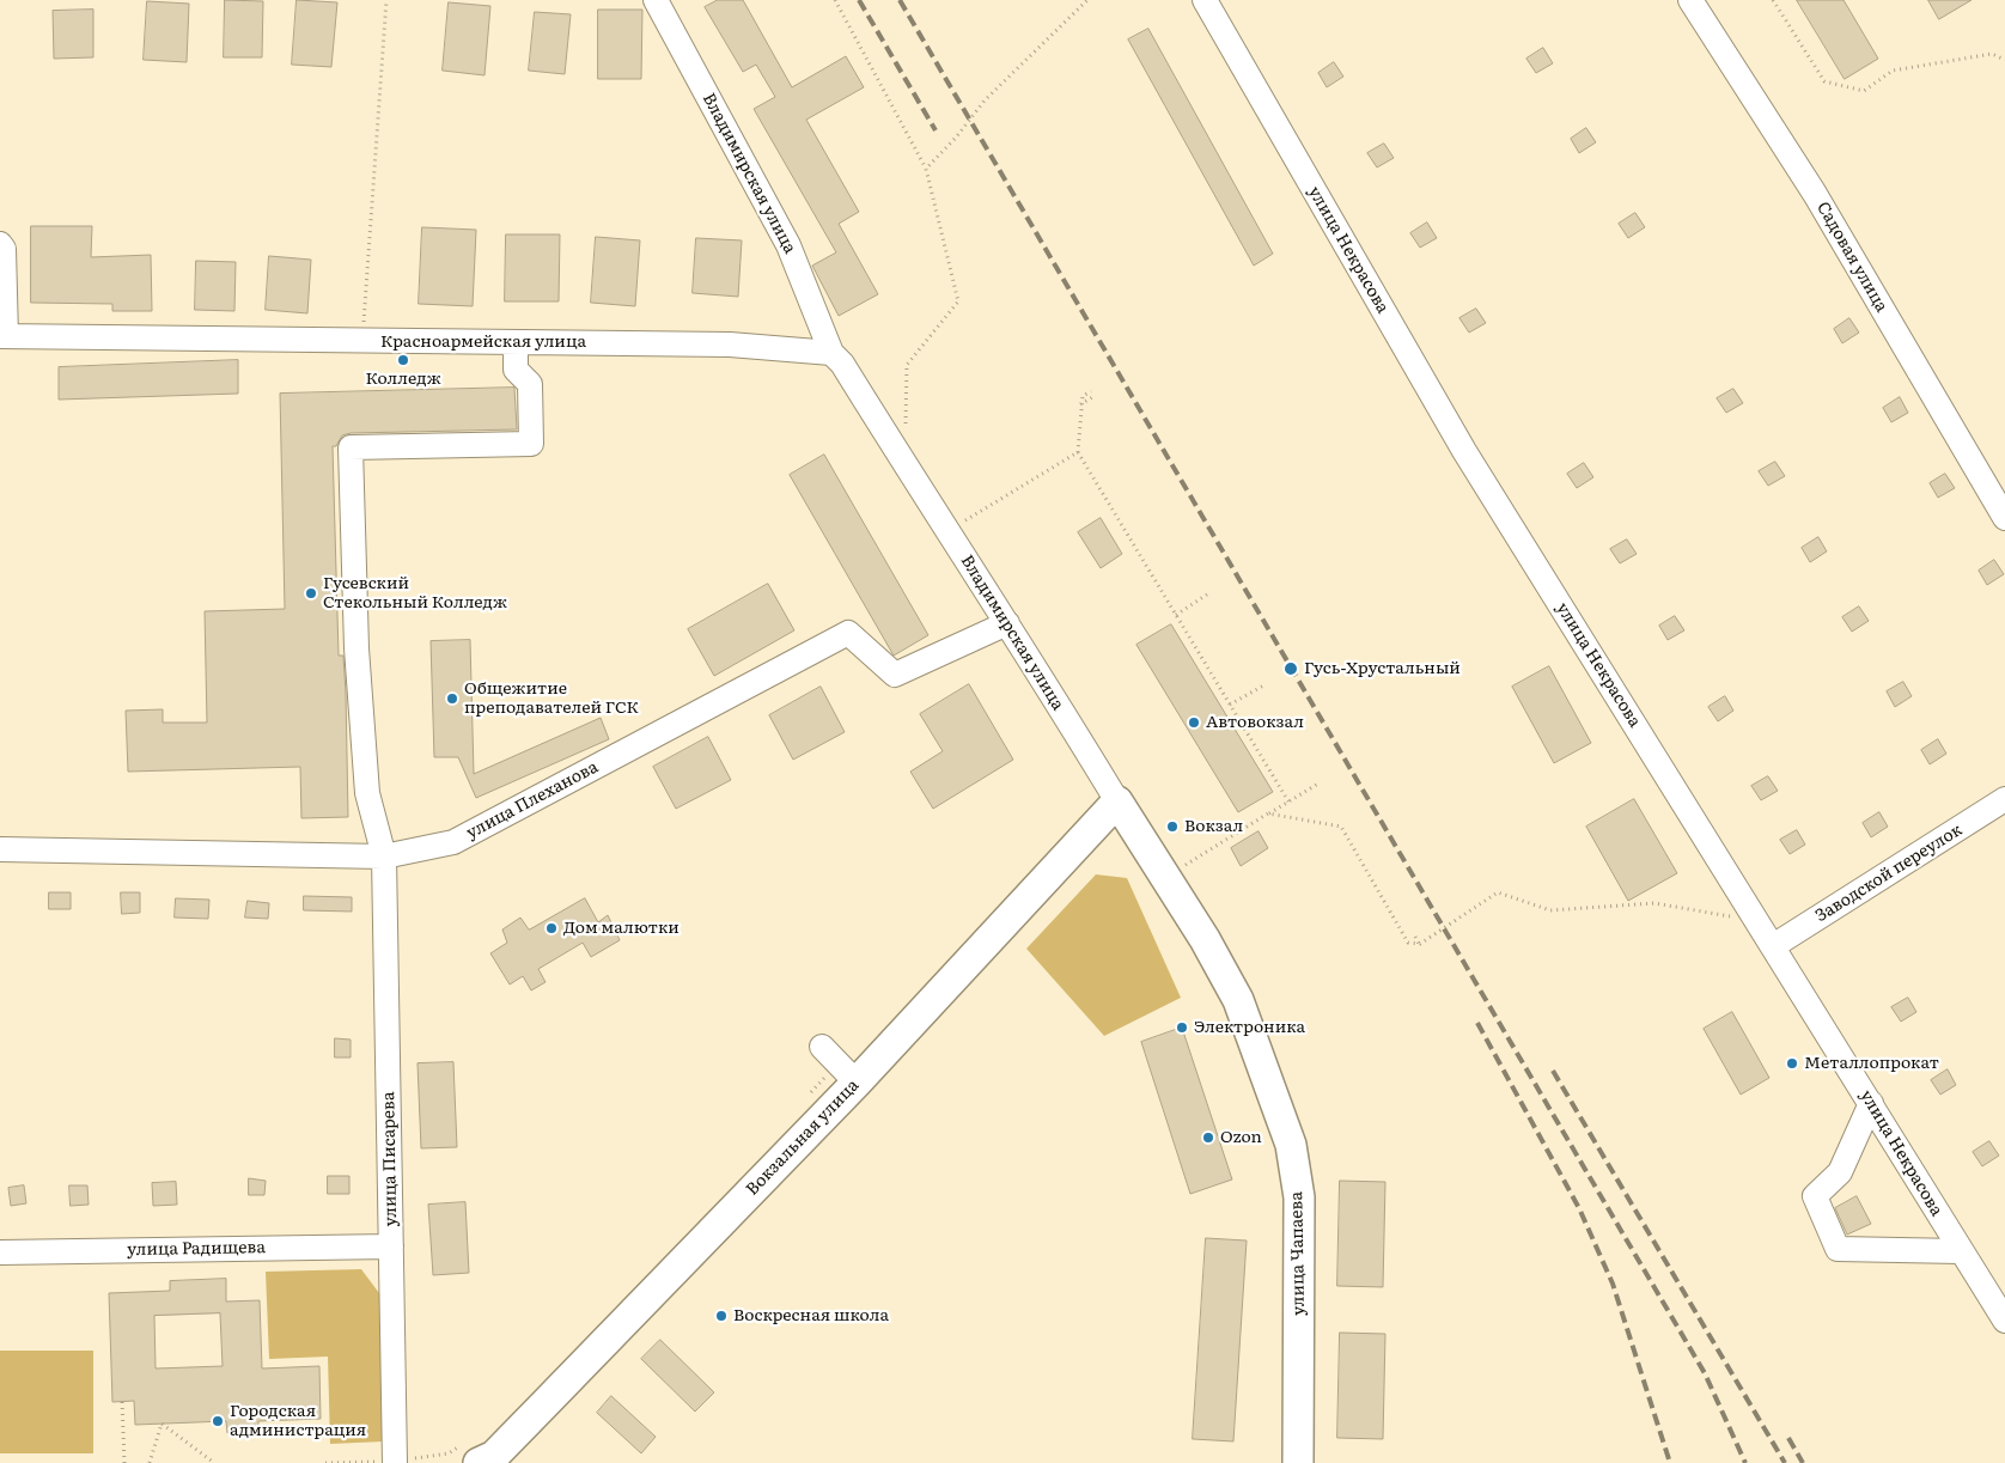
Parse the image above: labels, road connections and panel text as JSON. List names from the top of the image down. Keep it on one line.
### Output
{"streets":{"main road":["Вокзальная улица","улица Чапаева"],"street":["Владимирская улица","улица Некрасова","Садовая улица","Красноармейская улица","улица Плеханова","Заводской переулок","улица Писарева","улица Радищева"]},"crossings":[["Владимирская улица","Красноармейская улица"],["Владимирская улица","улица Плеханова"],["Владимирская улица","Вокзальная улица"],["Владимирская улица","улица Чапаева"],["улица Некрасова","Заводской переулок"],["Красноармейская улица","улица Писарева"],["улица Плеханова","улица Писарева"],["Вокзальная улица","улица Чапаева"],["улица Писарева","улица Радищева"]],"places":["Колледж","Гусевский Стекольный Колледж","Гусь-Хрустальный","Общежитие преподавателей ГСК","Автовокзал","Вокзал","Дом малютки","Электроника","Металлопрокат","Ozon","Воскресная школа","Городская администрация"]}
